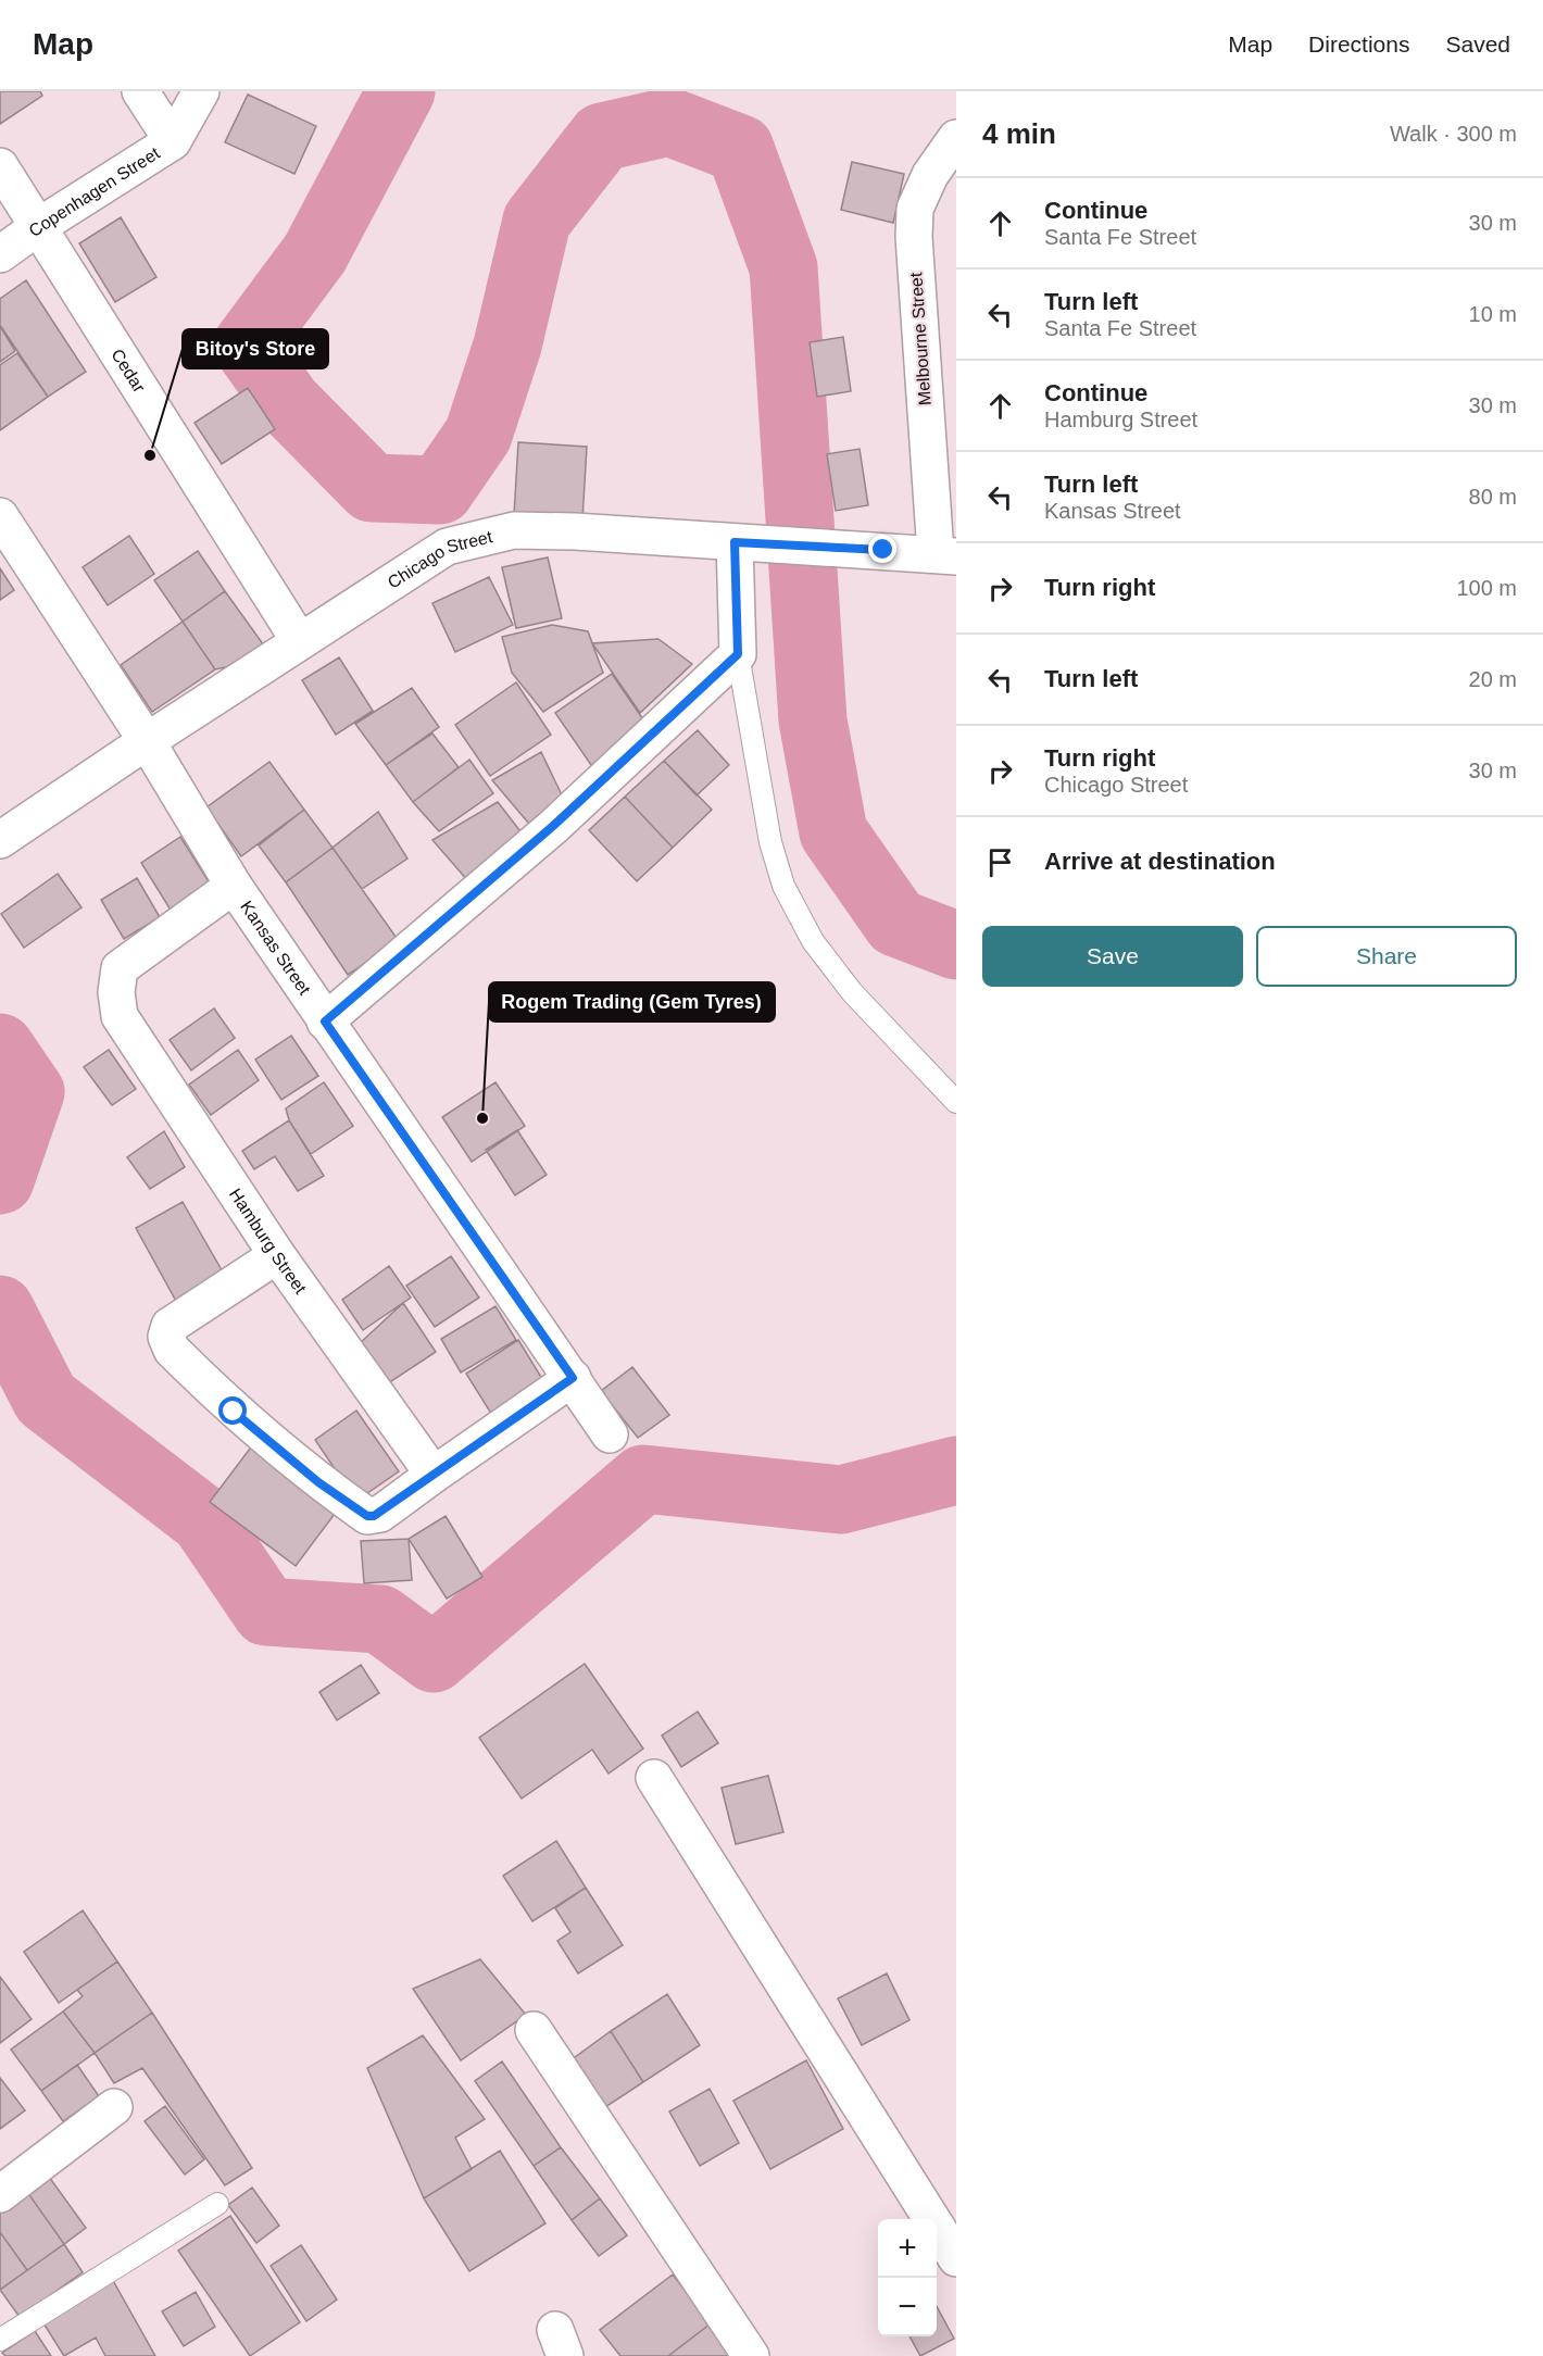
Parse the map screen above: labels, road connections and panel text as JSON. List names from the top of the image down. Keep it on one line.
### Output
{"streets":{"street":["Copenhagen Street","Melbourne Street","Cedar","Chicago Street","Kansas Street","Hamburg Street"]},"crossings":[["Copenhagen Street","Cedar"],["Melbourne Street","Chicago Street"],["Cedar","Chicago Street"],["Chicago Street","Kansas Street"],["Kansas Street","Hamburg Street"]],"places":["Bitoy's Store","Rogem Trading (Gem Tyres)"],"page":{"header":"Map","nav":["Map","Directions","Saved"],"heading":["4 min","Walk · 300 m"],"list":[["Continue","Santa Fe Street","30 m"],["Turn left","Santa Fe Street","10 m"],["Continue","Hamburg Street","30 m"],["Turn left","Kansas Street","80 m"],["Turn right","100 m"],["Turn left","20 m"],["Turn right","Chicago Street","30 m"],"Arrive at destination"],"buttons":["Save","Share"],"map_buttons":["+","−"]}}
